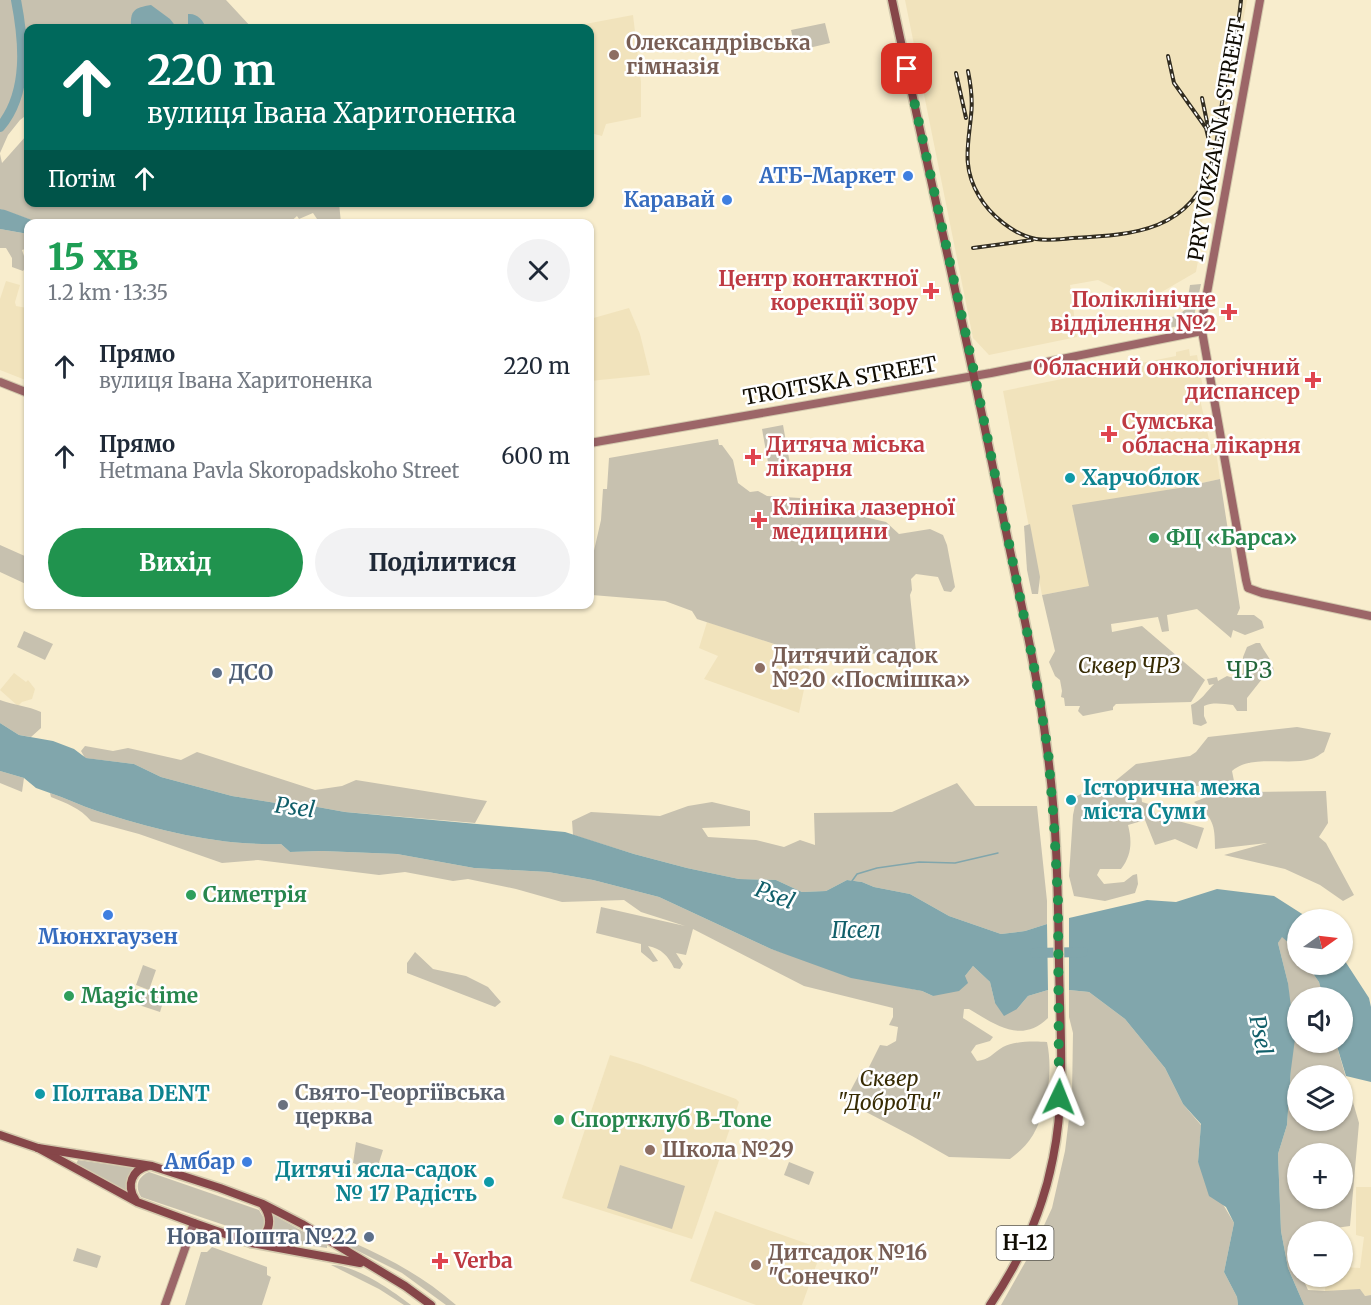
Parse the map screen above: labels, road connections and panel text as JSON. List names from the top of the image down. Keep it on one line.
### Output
{"streets":{"main road":["PRYVOKZALNA STREET","TROITSKA STREET","Н-12"]},"crossings":[["PRYVOKZALNA STREET","TROITSKA STREET"],["TROITSKA STREET","Н-12"]],"districts":["ЧРЗ"],"water":["Psel","Псел"],"parks":["Сквер ЧРЗ","Сквер \"ДоброТи\""],"places":{"other":["Олександрівська гімназія","АТБ-Маркет","Каравай","Харчоблок","ФЦ «Барса»","Дитячий садок №20 «Посмішка»","ДСО","Історична межа міста Суми","Симетрія","Мюнхгаузен","Magic time","Полтава DENT","Свято-Георгіївська церква","Спортклуб B-Tone","Школа №29","Амбар","Дитячі ясла-садок № 17 Радість","Нова Пошта №22","Дитсадок №16 \"Сонечко\""],"health":["Центр контактної корекції зору","Поліклінічне відділення №2","Обласний онкологічний диспансер","Сумська обласна лікарня","Дитяча міська лікарня","Клініка лазерної медицини","Verba"]},"north":"right","page":{"turn":["220 m","вулиця Івана Харитоненка"],"then":"Потім","heading":["15 хв","1.2 km · 13:35"],"list":[{"name":"Прямо","note":"вулиця Івана Харитоненка","value":"220 m"},{"name":"Прямо","note":"Hetmana Pavla Skoropadskoho Street","value":"600 m"}],"buttons":["Вихід","Поділитися"],"map_buttons":["+","−"]}}
